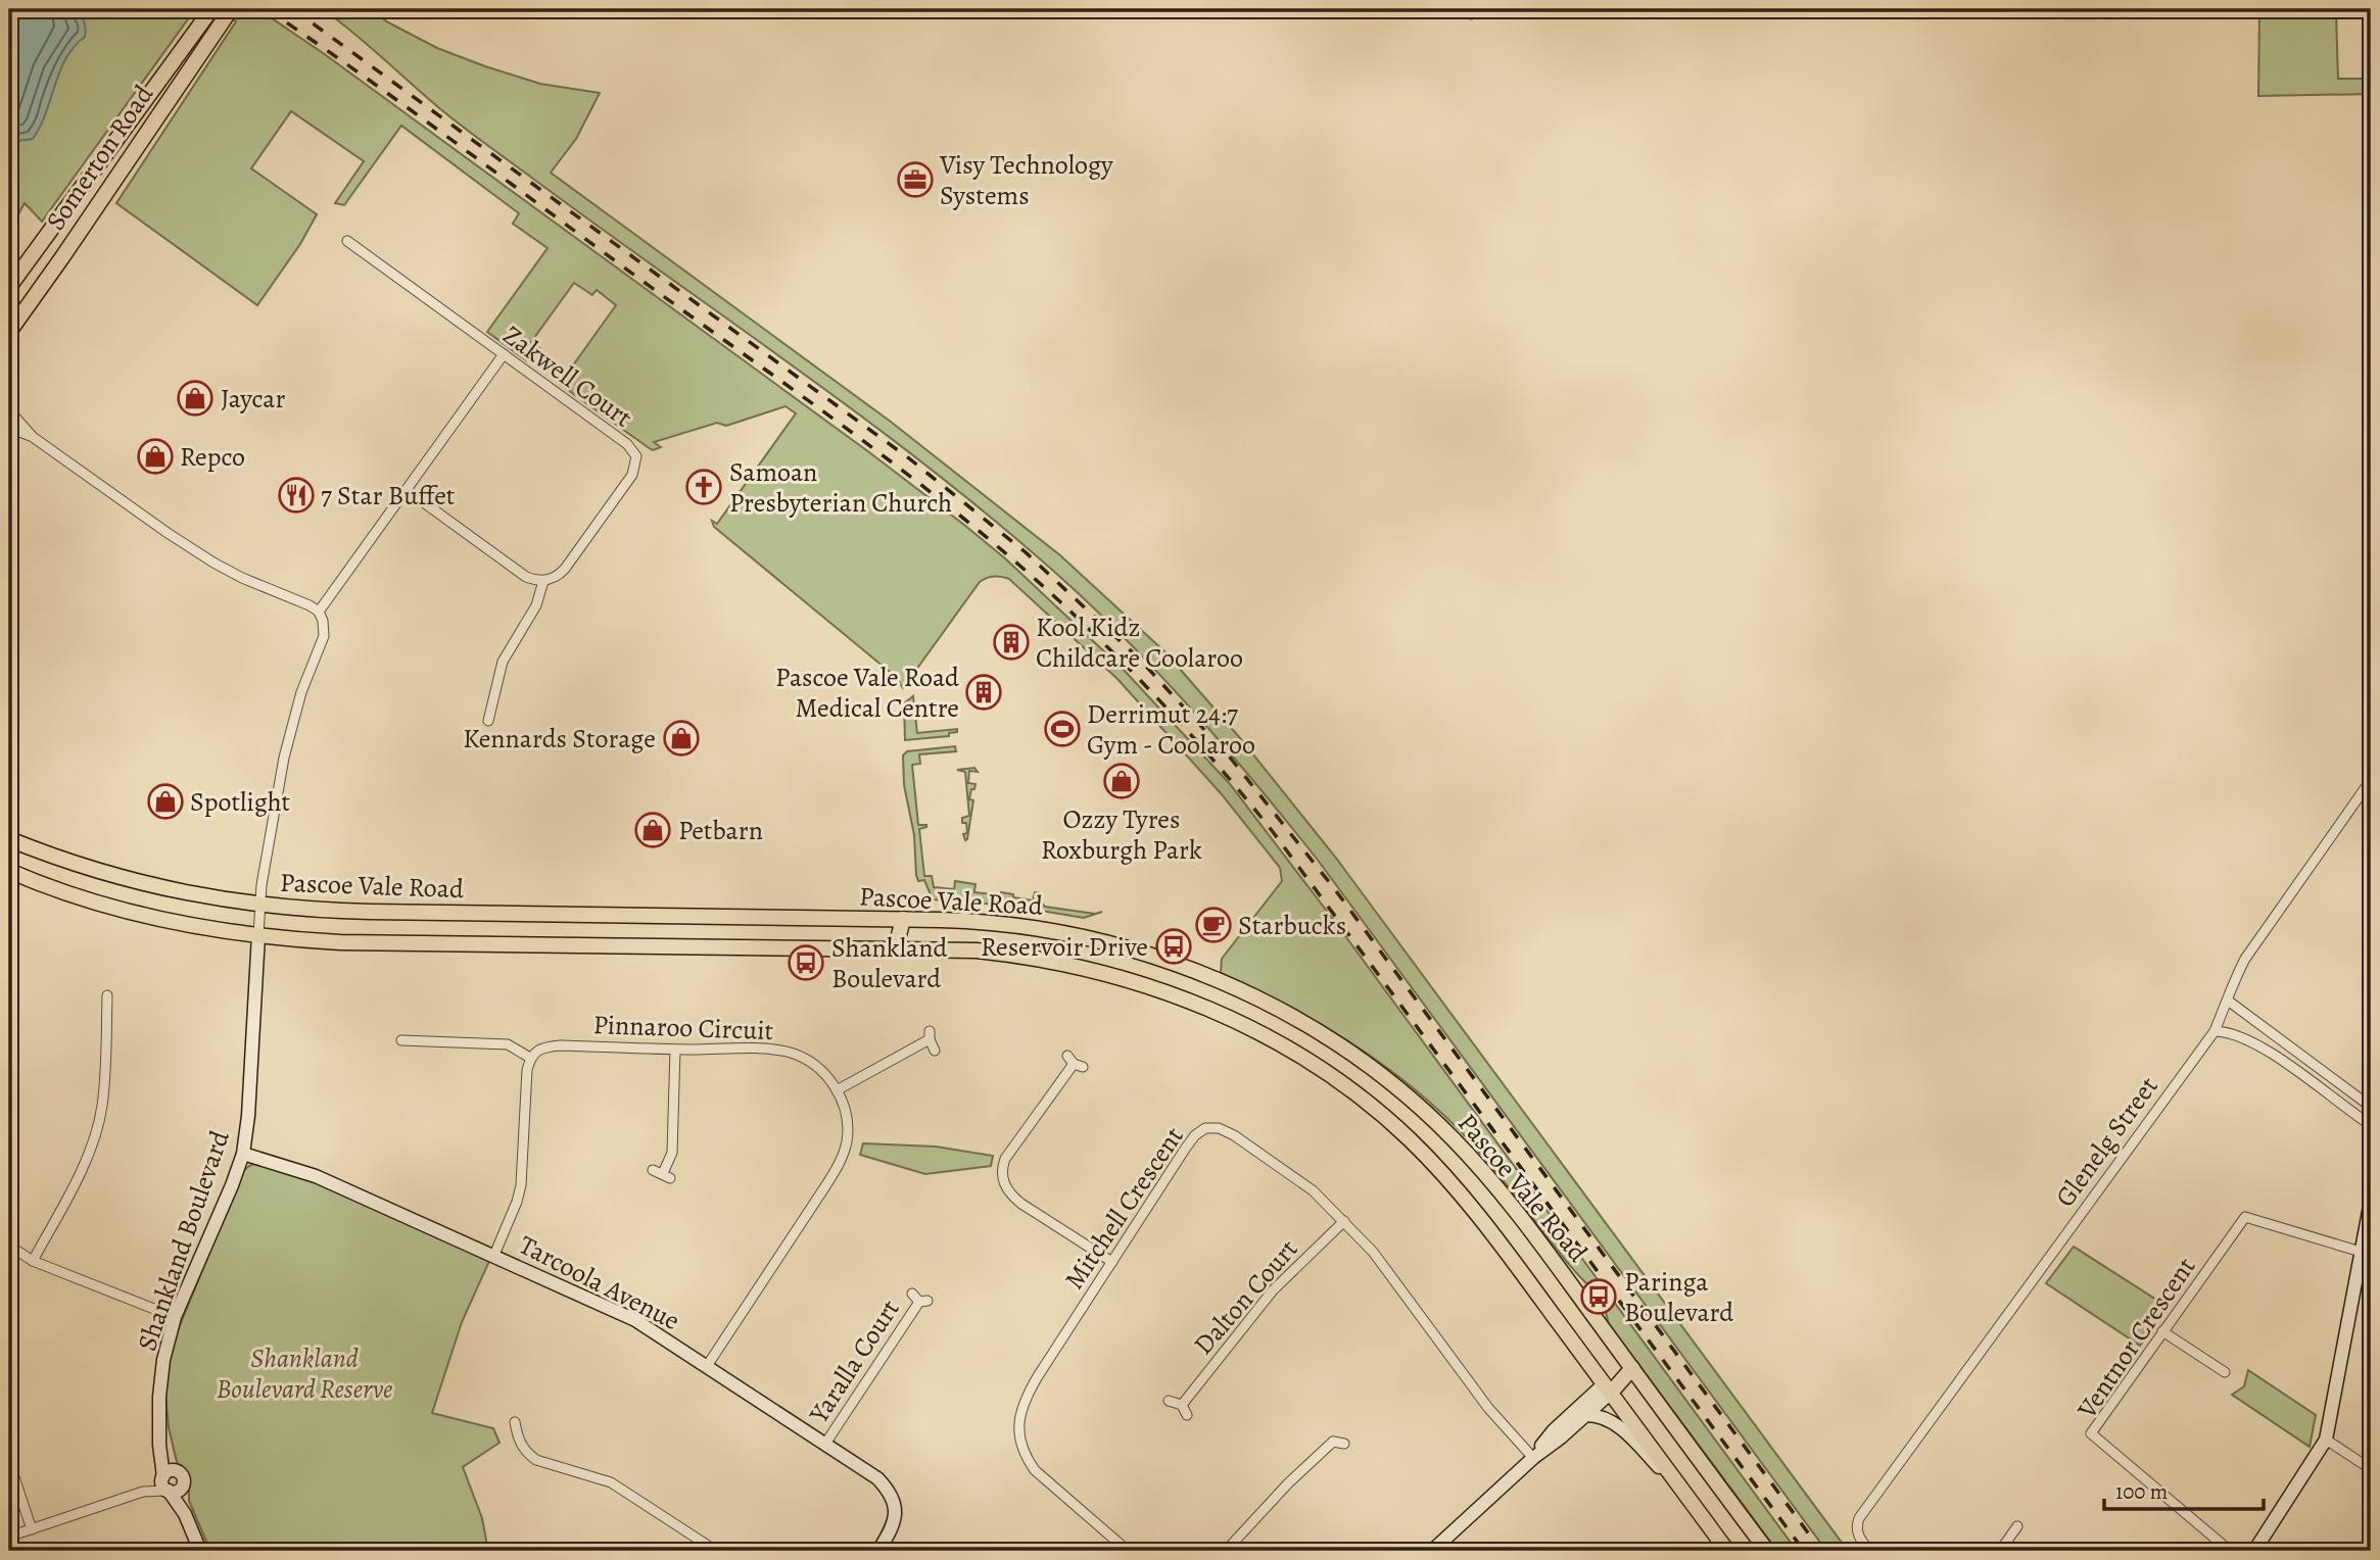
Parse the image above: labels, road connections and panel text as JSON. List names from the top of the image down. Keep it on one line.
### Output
{"streets":{"main road":["Somerton Road","Pascoe Vale Road"],"street":["Zakwell Court","Pinnaroo Circuit","Glenelg Street","Mitchell Crescent","Shankland Boulevard","Tarcoola Avenue","Dalton Court","Ventnor Crescent","Yaralla Court"]},"crossings":[["Pascoe Vale Road","Shankland Boulevard"],["Pinnaroo Circuit","Tarcoola Avenue"],["Mitchell Crescent","Dalton Court"],["Shankland Boulevard","Tarcoola Avenue"],["Tarcoola Avenue","Yaralla Court"]],"parks":["Shankland Boulevard Reserve"],"places":{"office":["Visy Technology Systems"],"shop":["Jaycar","Repco","Kennards Storage","Ozzy Tyres Roxburgh Park","Spotlight","Petbarn"],"church":["Samoan Presbyterian Church"],"restaurant":["7 Star Buffet"],"building":["Kool Kidz Childcare Coolaroo","Pascoe Vale Road Medical Centre"],"sports":["Derrimut 24:7 Gym - Coolaroo"],"cafe":["Starbucks"],"bus stop":["Reservoir Drive","Shankland Boulevard","Paringa Boulevard"]},"scale_bar":"100 m"}
